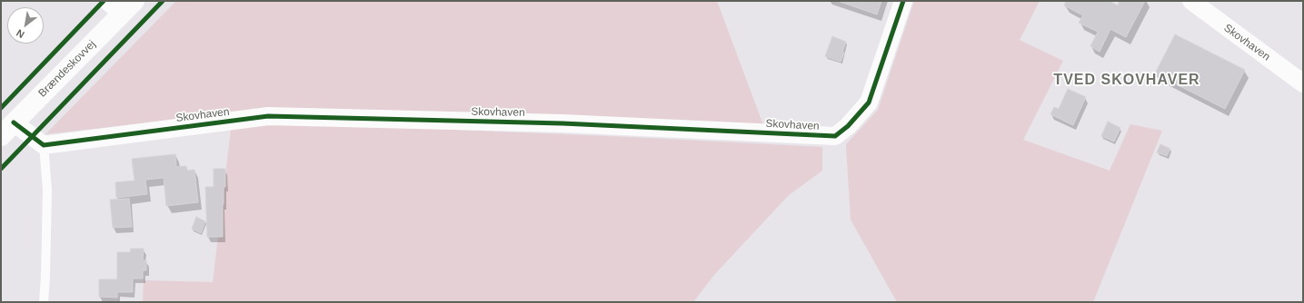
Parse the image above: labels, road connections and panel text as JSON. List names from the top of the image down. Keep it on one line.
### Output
{"streets":{"street":["Skovhaven","Brændeskovvej"]},"districts":["TVED SKOVHAVER"],"north":"bottom left"}
